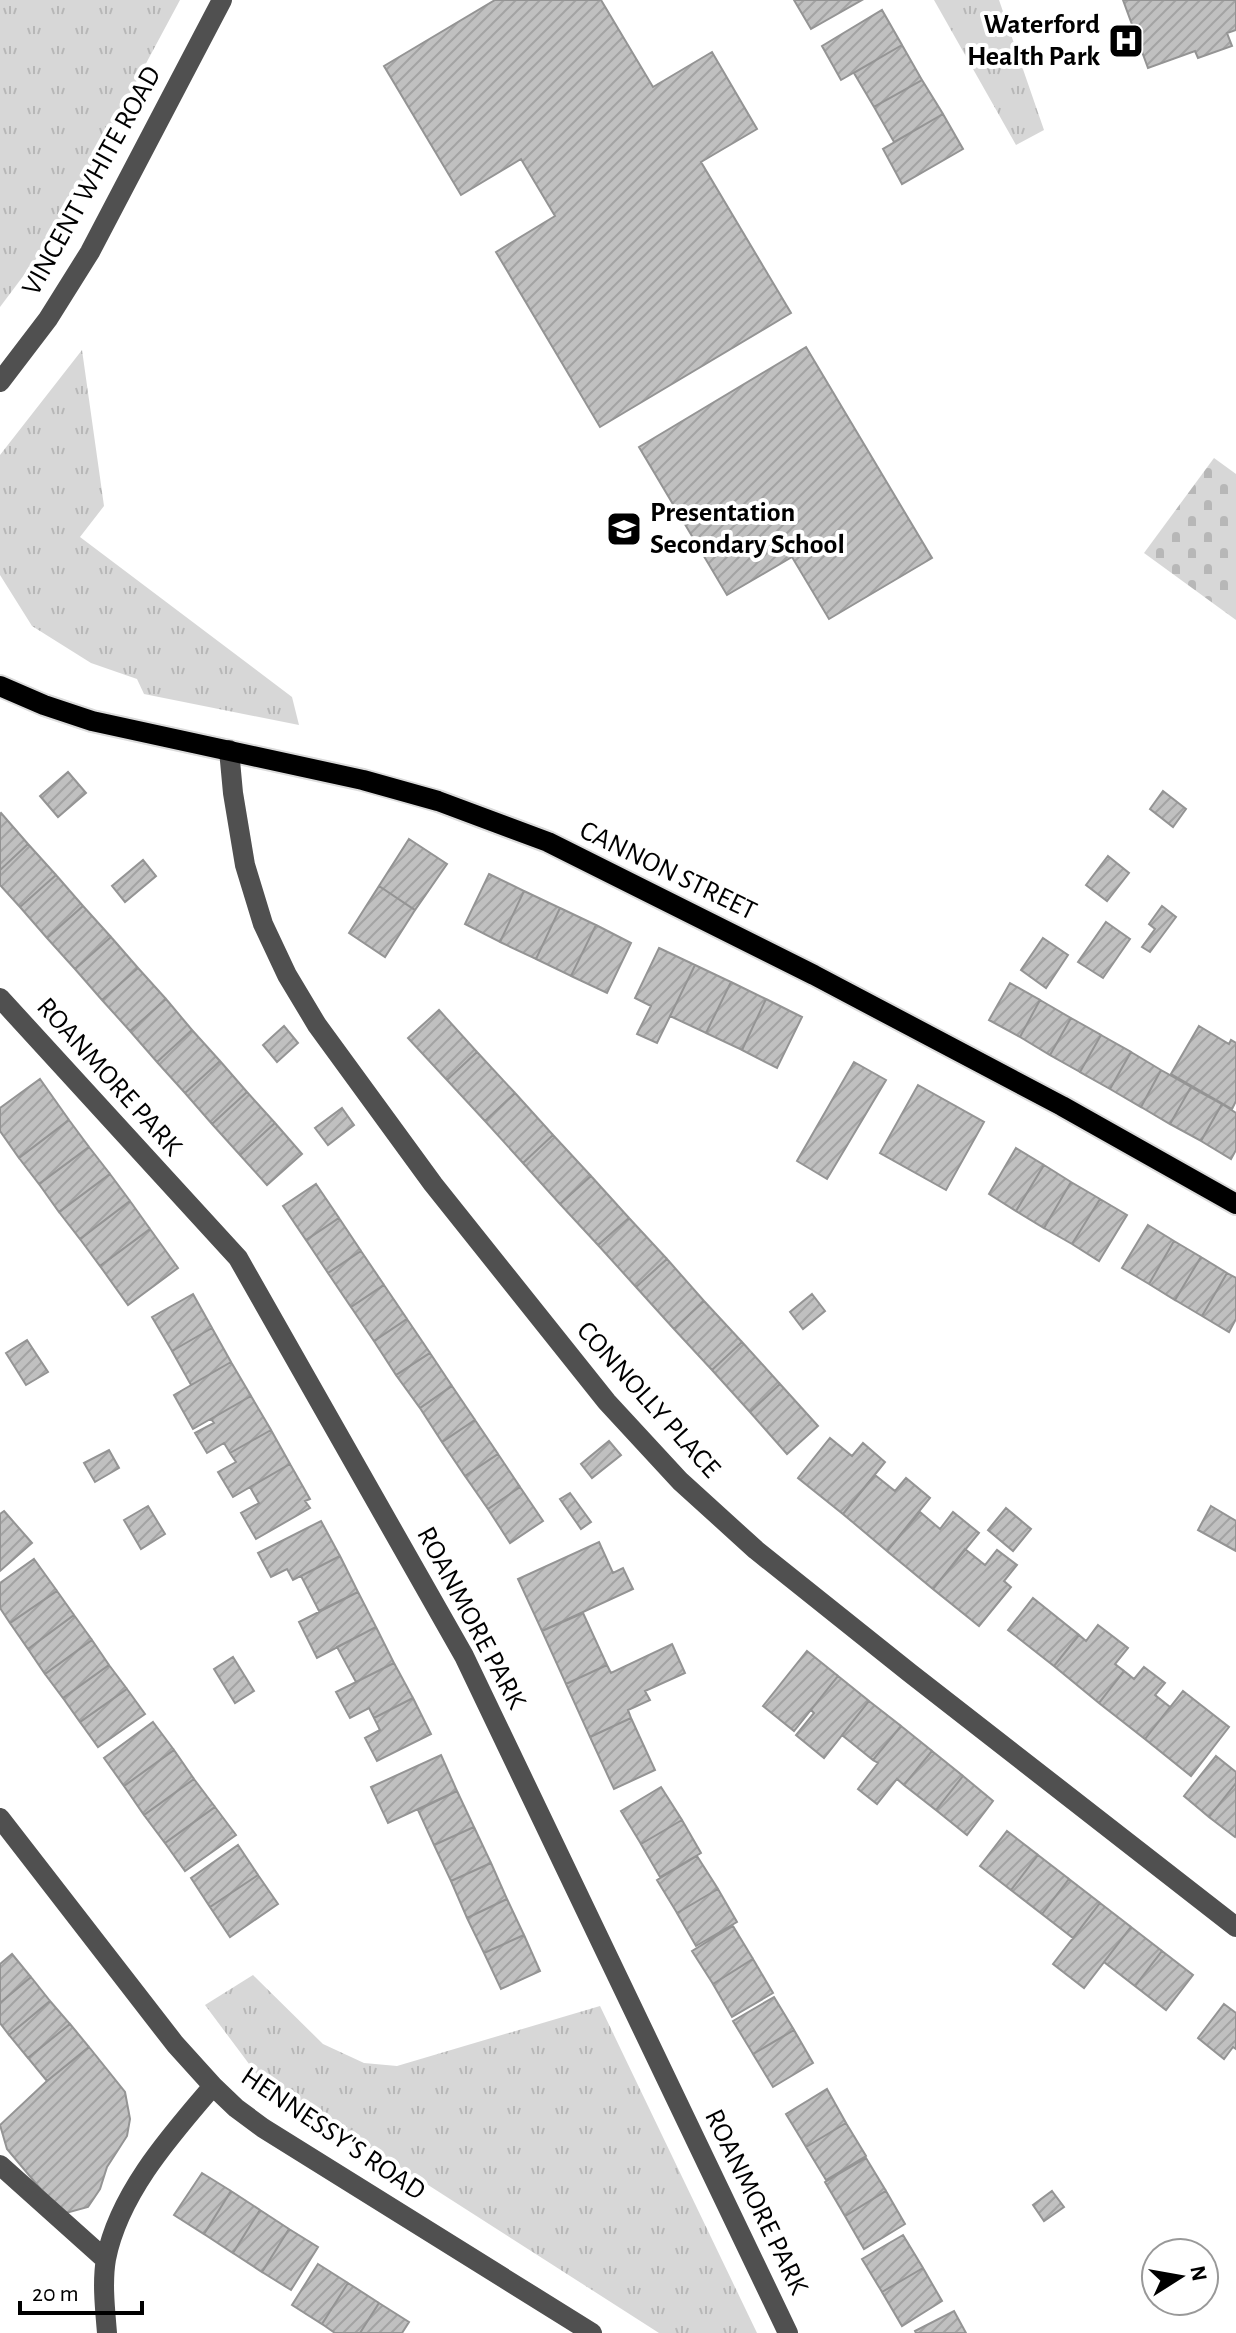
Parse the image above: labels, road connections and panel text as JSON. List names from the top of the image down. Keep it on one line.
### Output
{"streets":{"main road":["CANNON STREET"],"street":["VINCENT WHITE ROAD","ROANMORE PARK","CONNOLLY PLACE","HENNESSY'S ROAD"]},"crossings":[["CANNON STREET","CONNOLLY PLACE"]],"places":{"hospital":["Waterford Health Park"],"school or university":["Presentation Secondary School"]},"scale_bar":"20 m","north":"right"}
